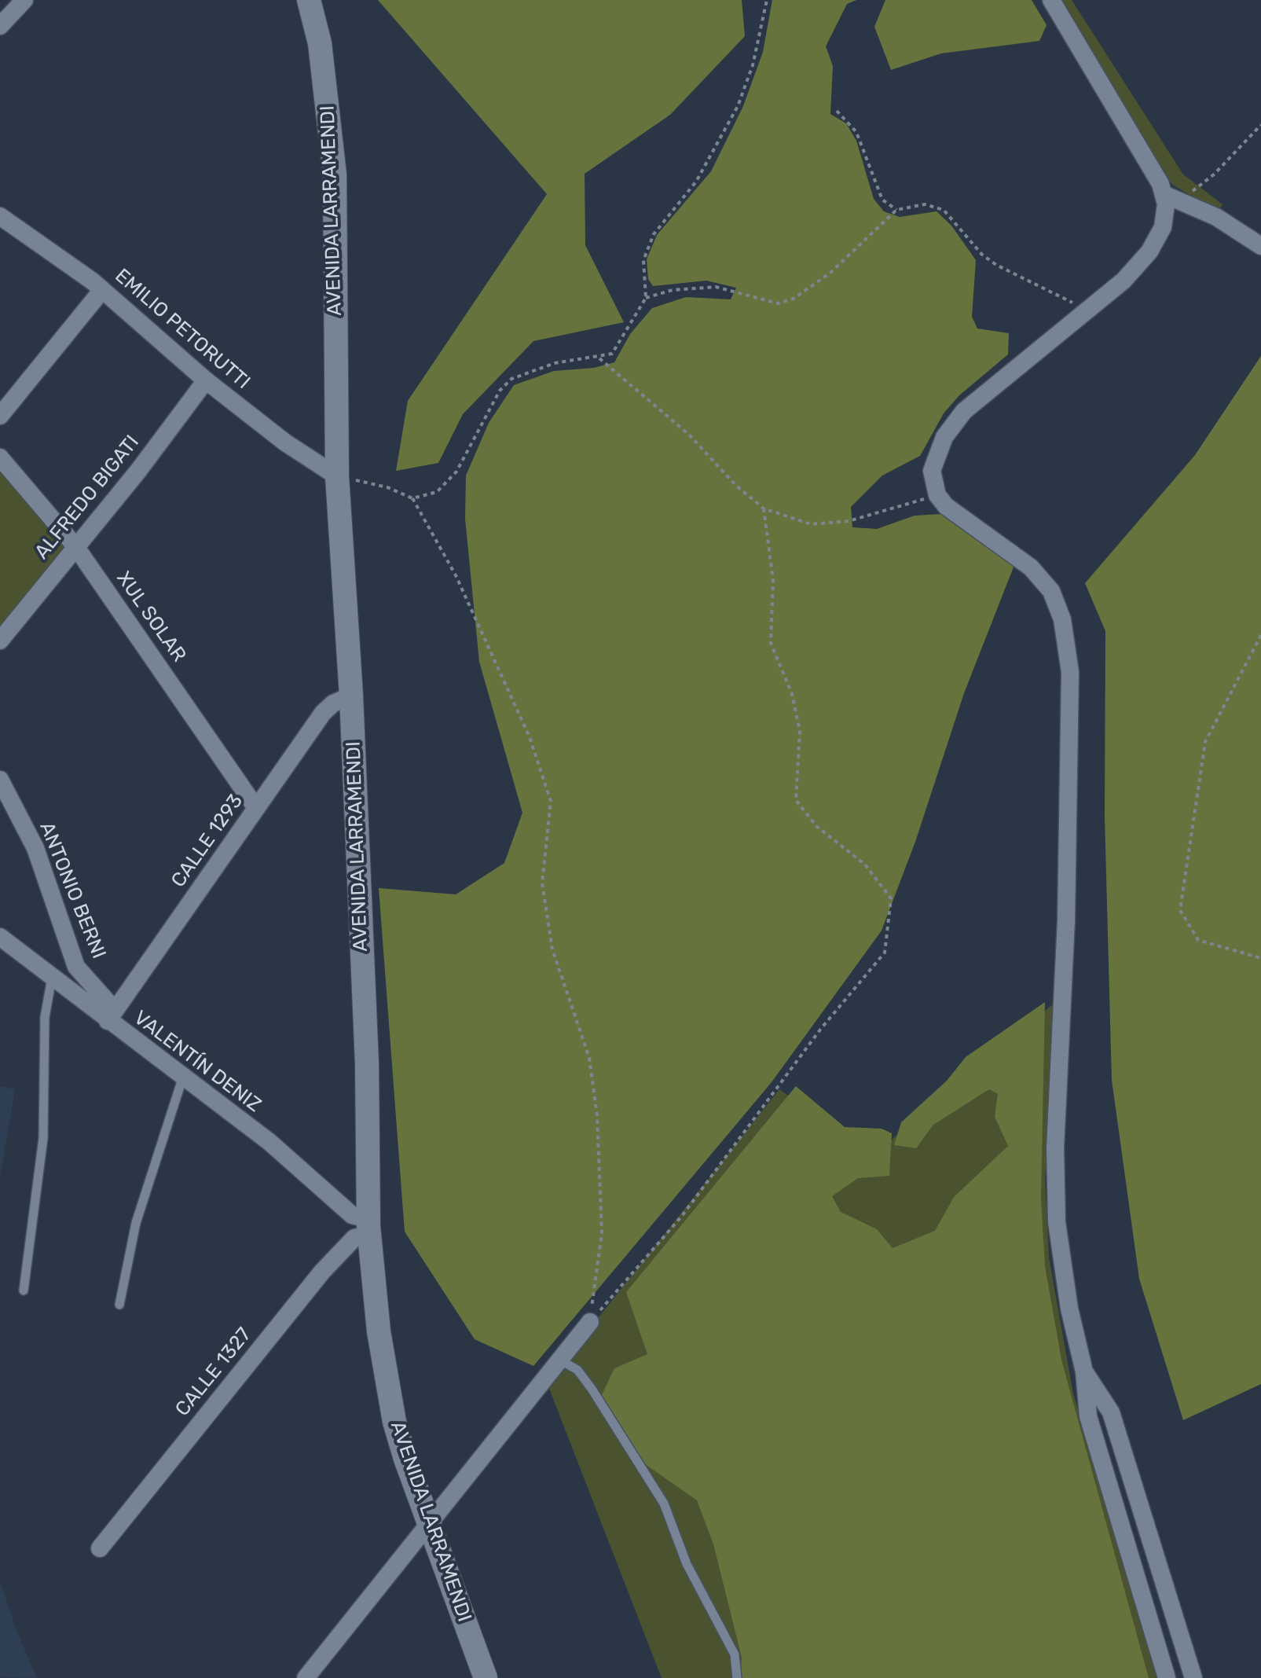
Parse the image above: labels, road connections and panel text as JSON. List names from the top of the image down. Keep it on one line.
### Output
{"streets":{"main road":["AVENIDA LARRAMENDI"],"street":["EMILIO PETORUTTI","ALFREDO BIGATI","XUL SOLAR","CALLE 1293","ANTONIO BERNI","VALENTÍN DENIZ","CALLE 1327"]},"crossings":[["AVENIDA LARRAMENDI","EMILIO PETORUTTI"],["AVENIDA LARRAMENDI","CALLE 1293"],["AVENIDA LARRAMENDI","VALENTÍN DENIZ"],["AVENIDA LARRAMENDI","CALLE 1327"],["EMILIO PETORUTTI","ALFREDO BIGATI"],["ALFREDO BIGATI","XUL SOLAR"],["XUL SOLAR","CALLE 1293"],["CALLE 1293","ANTONIO BERNI"],["CALLE 1293","VALENTÍN DENIZ"],["ANTONIO BERNI","VALENTÍN DENIZ"],["VALENTÍN DENIZ","CALLE 1327"]]}
